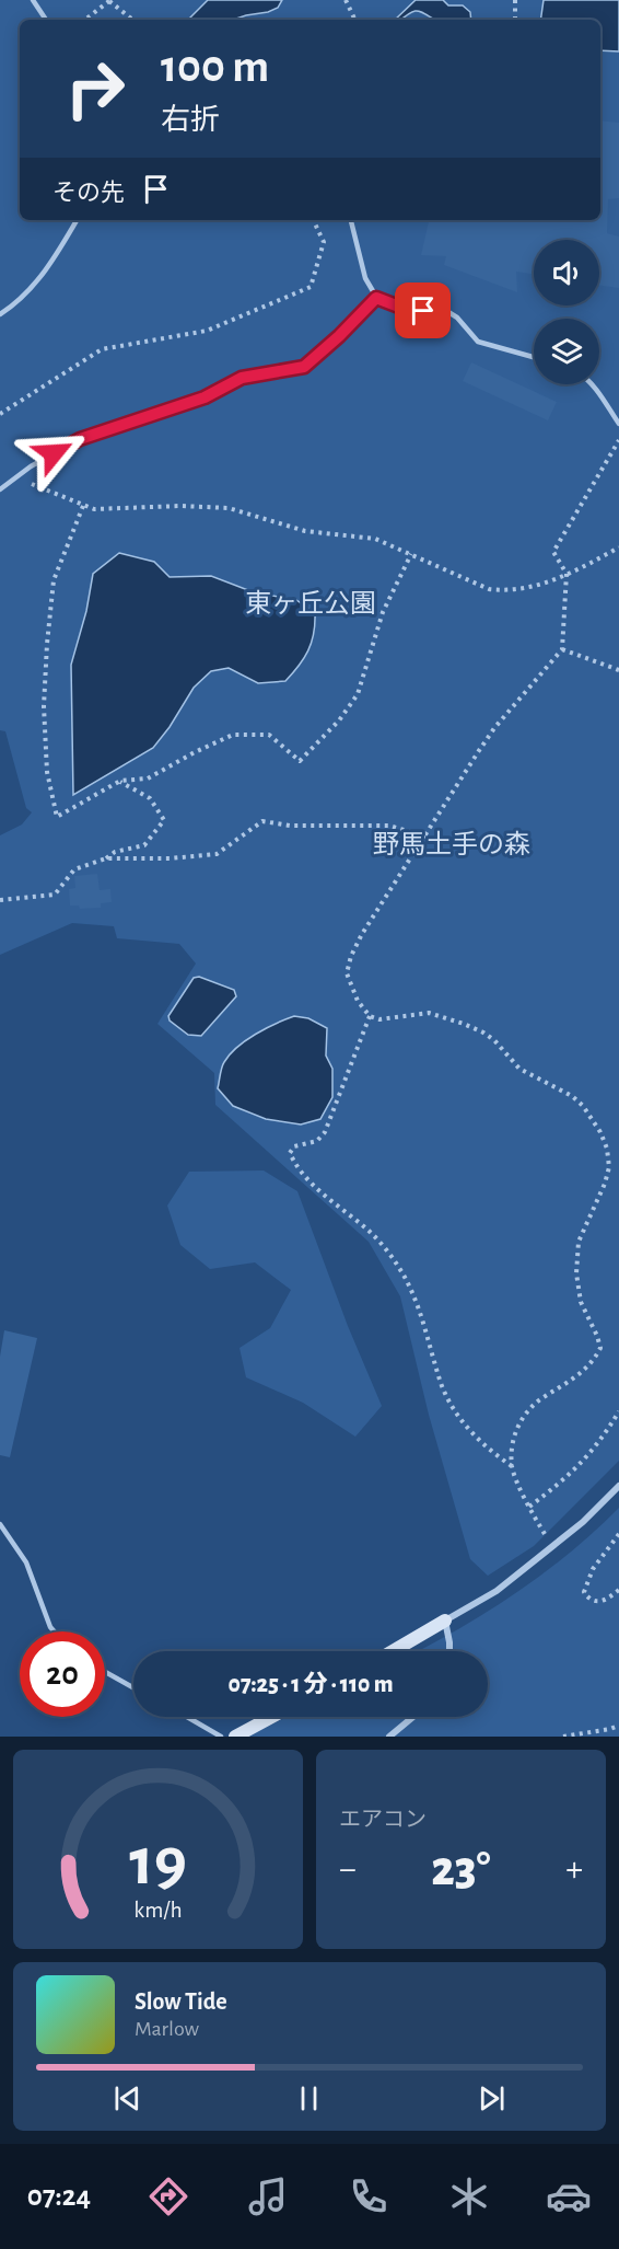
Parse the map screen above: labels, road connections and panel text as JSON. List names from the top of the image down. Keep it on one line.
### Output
{"parks":["東ヶ丘公園","野馬土手の森"],"page":{"turn":["100 m","右折"],"then":"その先","limit":"20","trip":"07:25 · 1 分 · 110 m","tile":"エアコン","heat":["−","23°","+"],"song":["Slow Tide","Marlow"],"tabs":"07:24","gauge":["19","km/h"]}}
